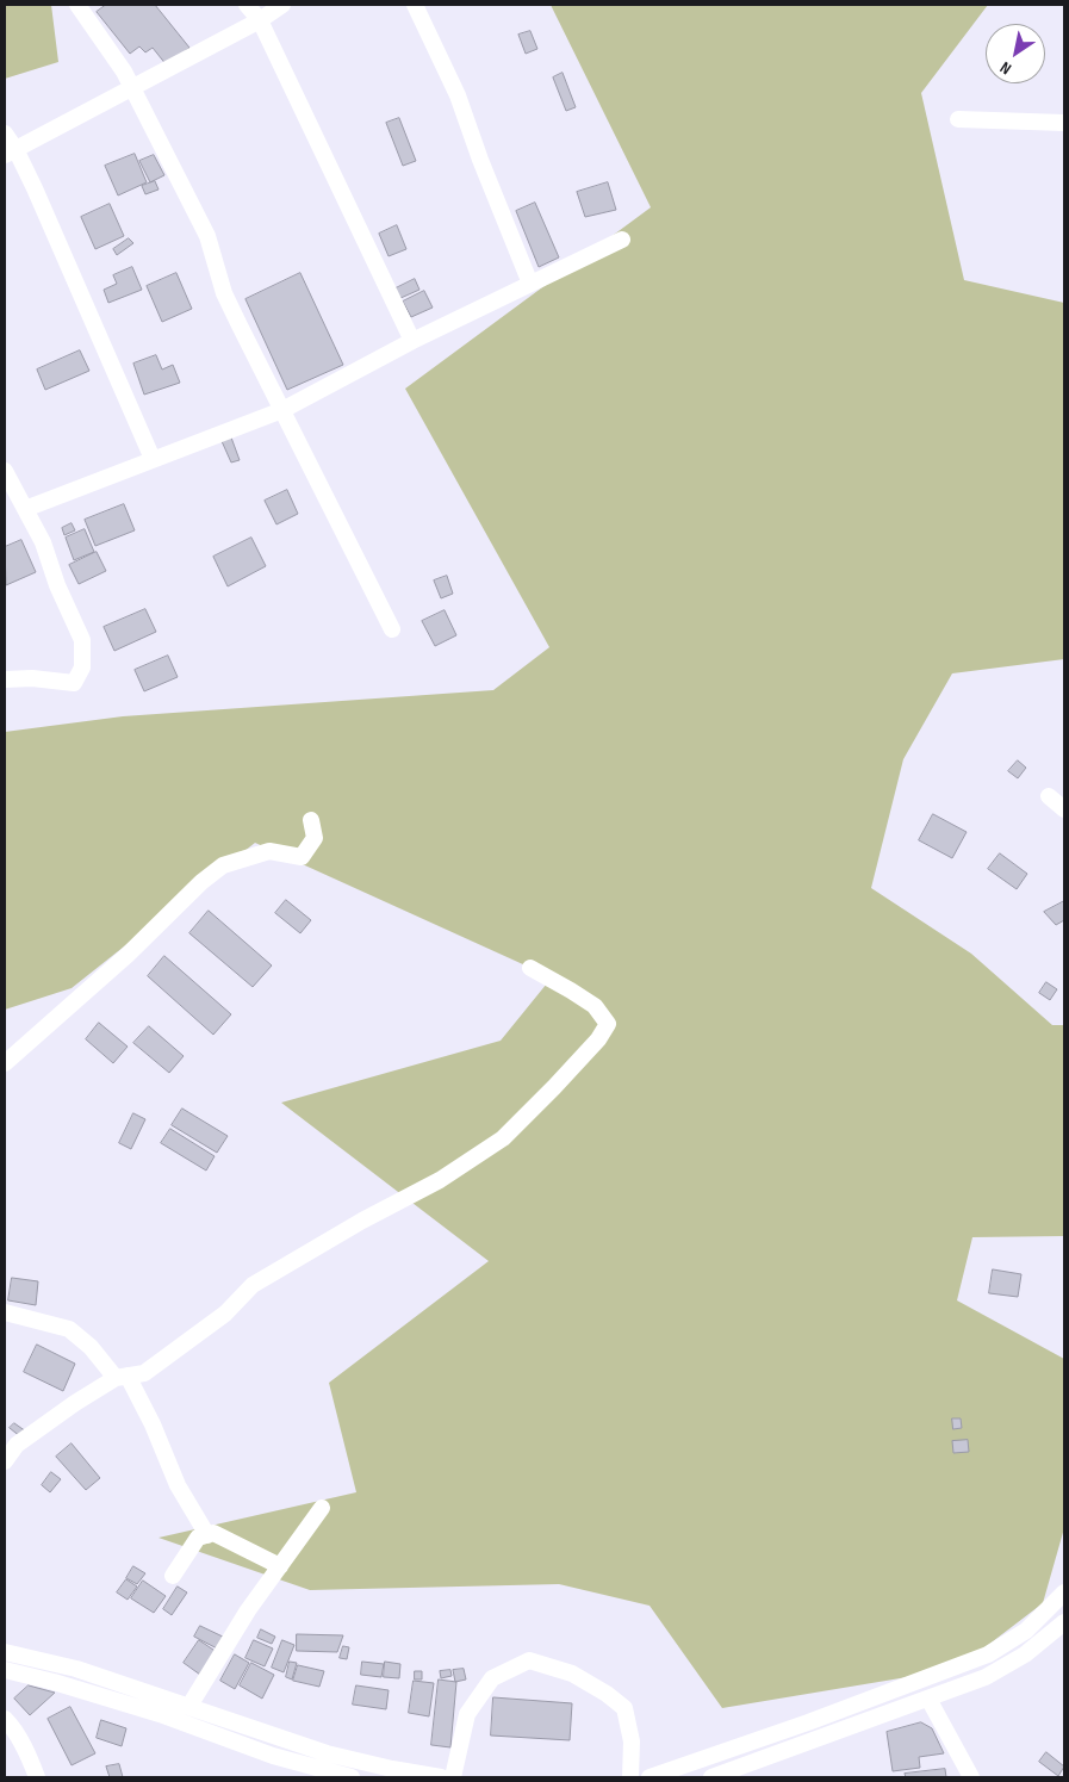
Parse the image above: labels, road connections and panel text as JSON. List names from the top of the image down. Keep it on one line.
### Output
{"north":"bottom left"}
